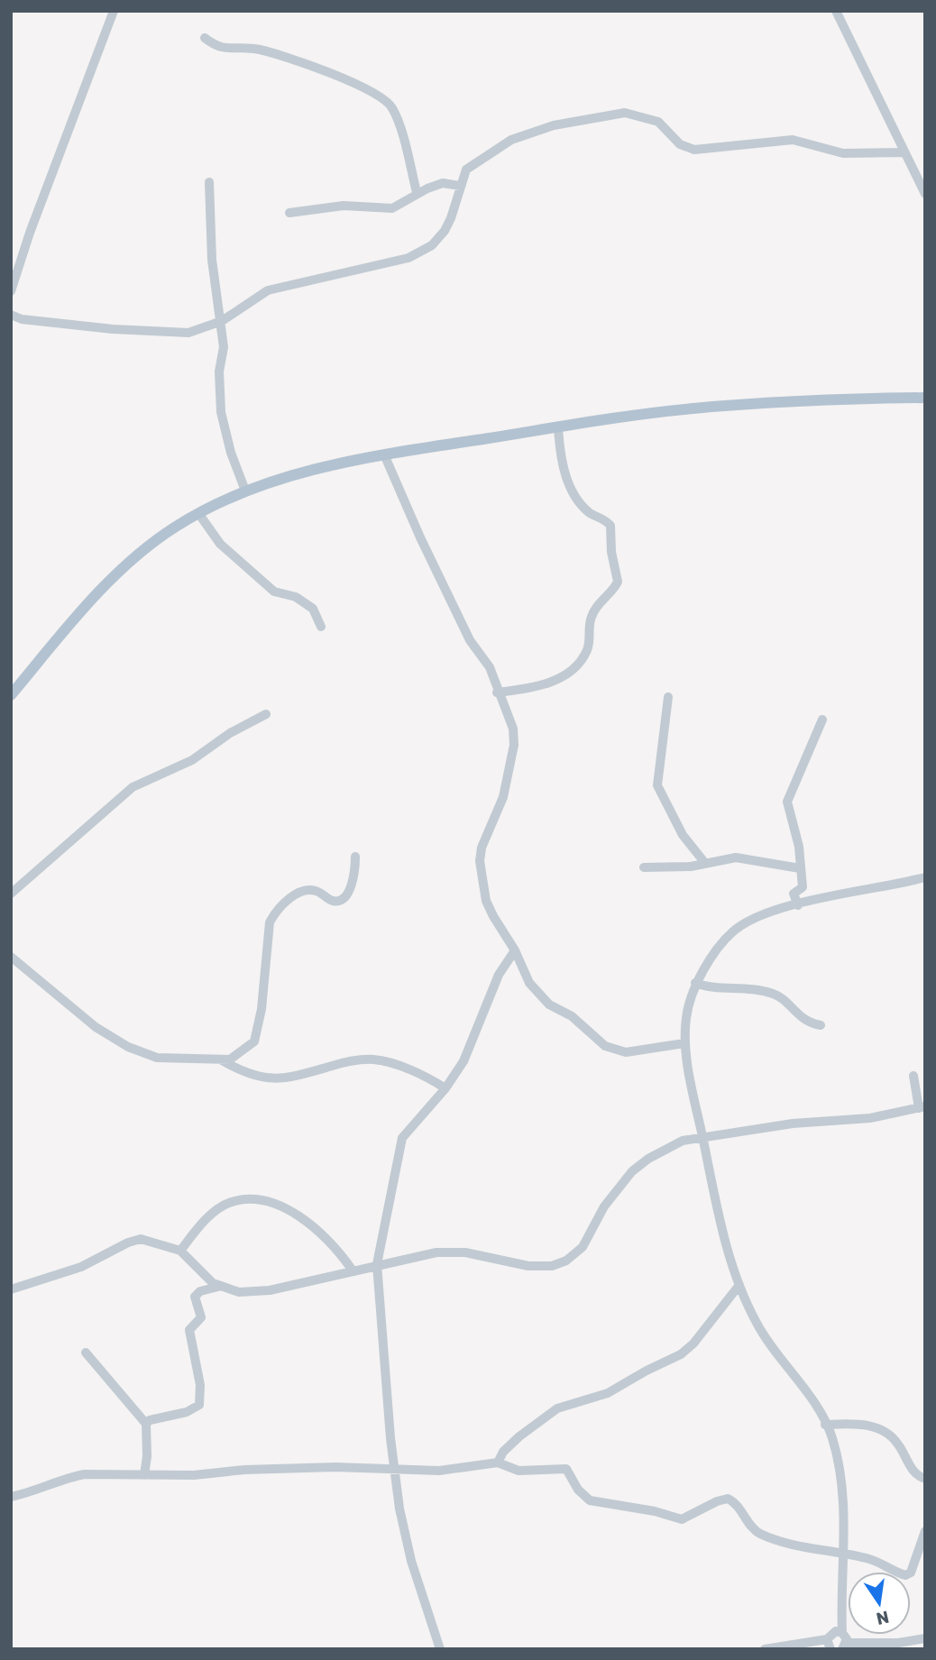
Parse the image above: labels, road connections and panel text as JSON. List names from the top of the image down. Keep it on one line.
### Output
{"north":"bottom"}
